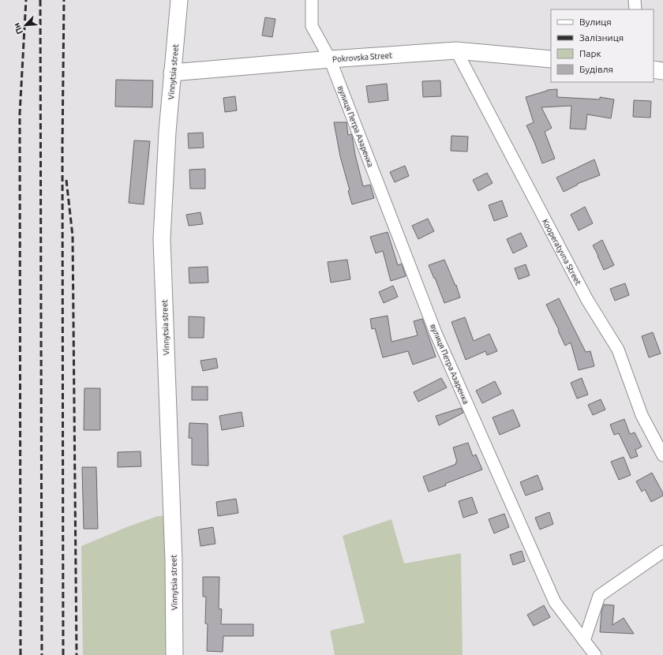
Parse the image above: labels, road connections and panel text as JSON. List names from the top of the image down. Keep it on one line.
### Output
{"streets":{"street":["Pokrovska Street","Vinnytsia street","вулиця Петра Азаренка","Kooperatyvna Street"]},"crossings":[["Pokrovska Street","Vinnytsia street"],["Pokrovska Street","вулиця Петра Азаренка"],["Pokrovska Street","Kooperatyvna Street"]],"legend":["Вулиця","Залізниця","Парк","Будівля"],"north":"bottom left"}
